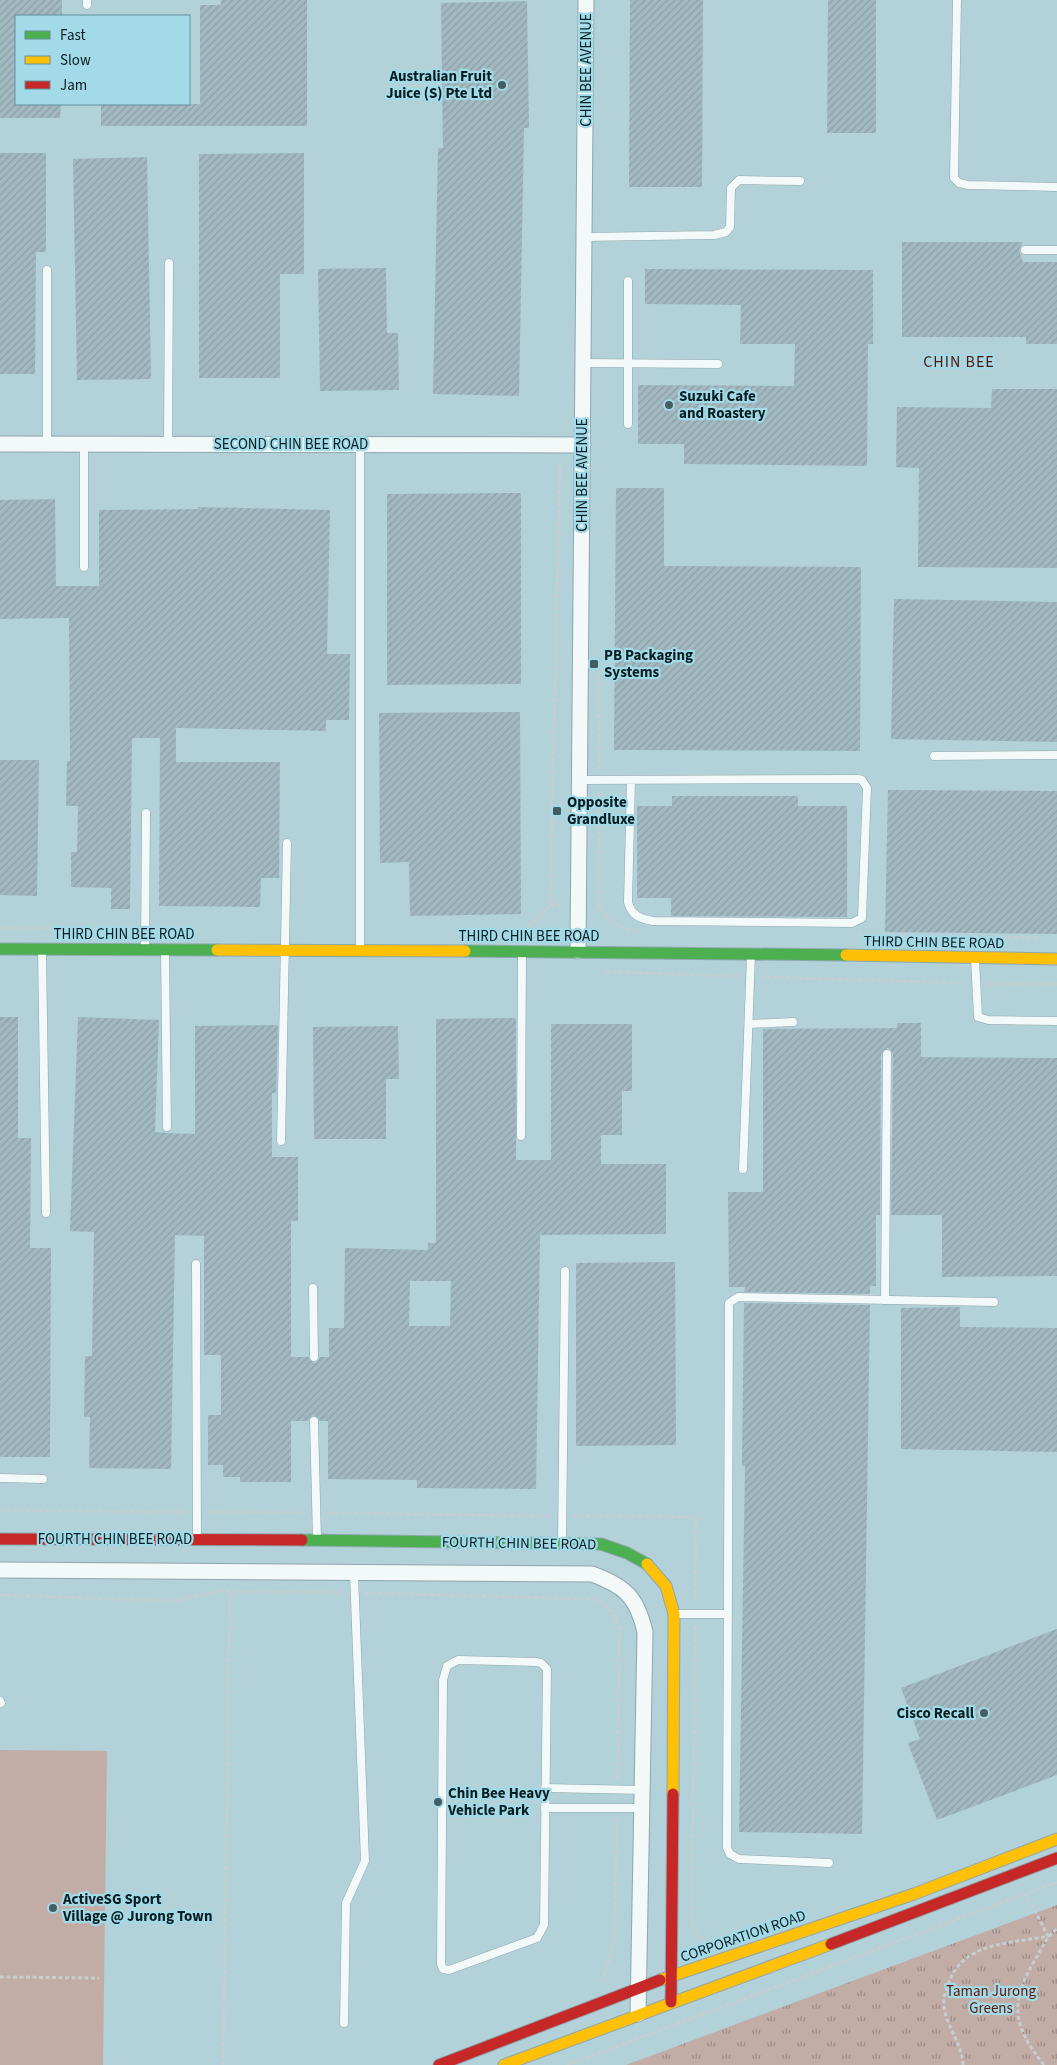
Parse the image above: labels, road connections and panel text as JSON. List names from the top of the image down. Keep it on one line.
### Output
{"streets":{"street":["CHIN BEE AVENUE","SECOND CHIN BEE ROAD","THIRD CHIN BEE ROAD","FOURTH CHIN BEE ROAD","CORPORATION ROAD"]},"crossings":[["CHIN BEE AVENUE","SECOND CHIN BEE ROAD"],["CHIN BEE AVENUE","THIRD CHIN BEE ROAD"],["FOURTH CHIN BEE ROAD","CORPORATION ROAD"]],"districts":["CHIN BEE"],"parks":["Taman Jurong Greens"],"places":{"other":["Australian Fruit Juice (S) Pte Ltd","Suzuki Cafe and Roastery","Cisco Recall","Chin Bee Heavy Vehicle Park","ActiveSG Sport Village @ Jurong Town"],"transit":["PB Packaging Systems","Opposite Grandluxe"]},"legend":["Fast","Slow","Jam"]}
